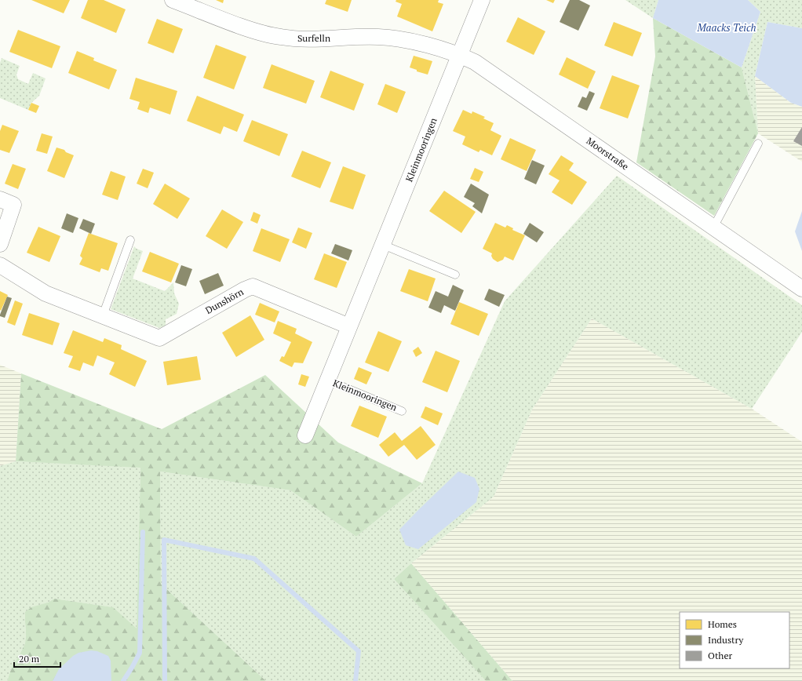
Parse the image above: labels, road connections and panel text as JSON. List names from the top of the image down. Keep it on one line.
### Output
{"streets":{"street":["Surfelln","Kleinmooringen","Moorstraße","Dunshörn"]},"crossings":[["Surfelln","Kleinmooringen"],["Surfelln","Moorstraße"],["Kleinmooringen","Moorstraße"],["Kleinmooringen","Dunshörn"]],"water":["Maacks Teich"],"legend":["Homes","Industry","Other"],"scale_bar":"20 m"}
